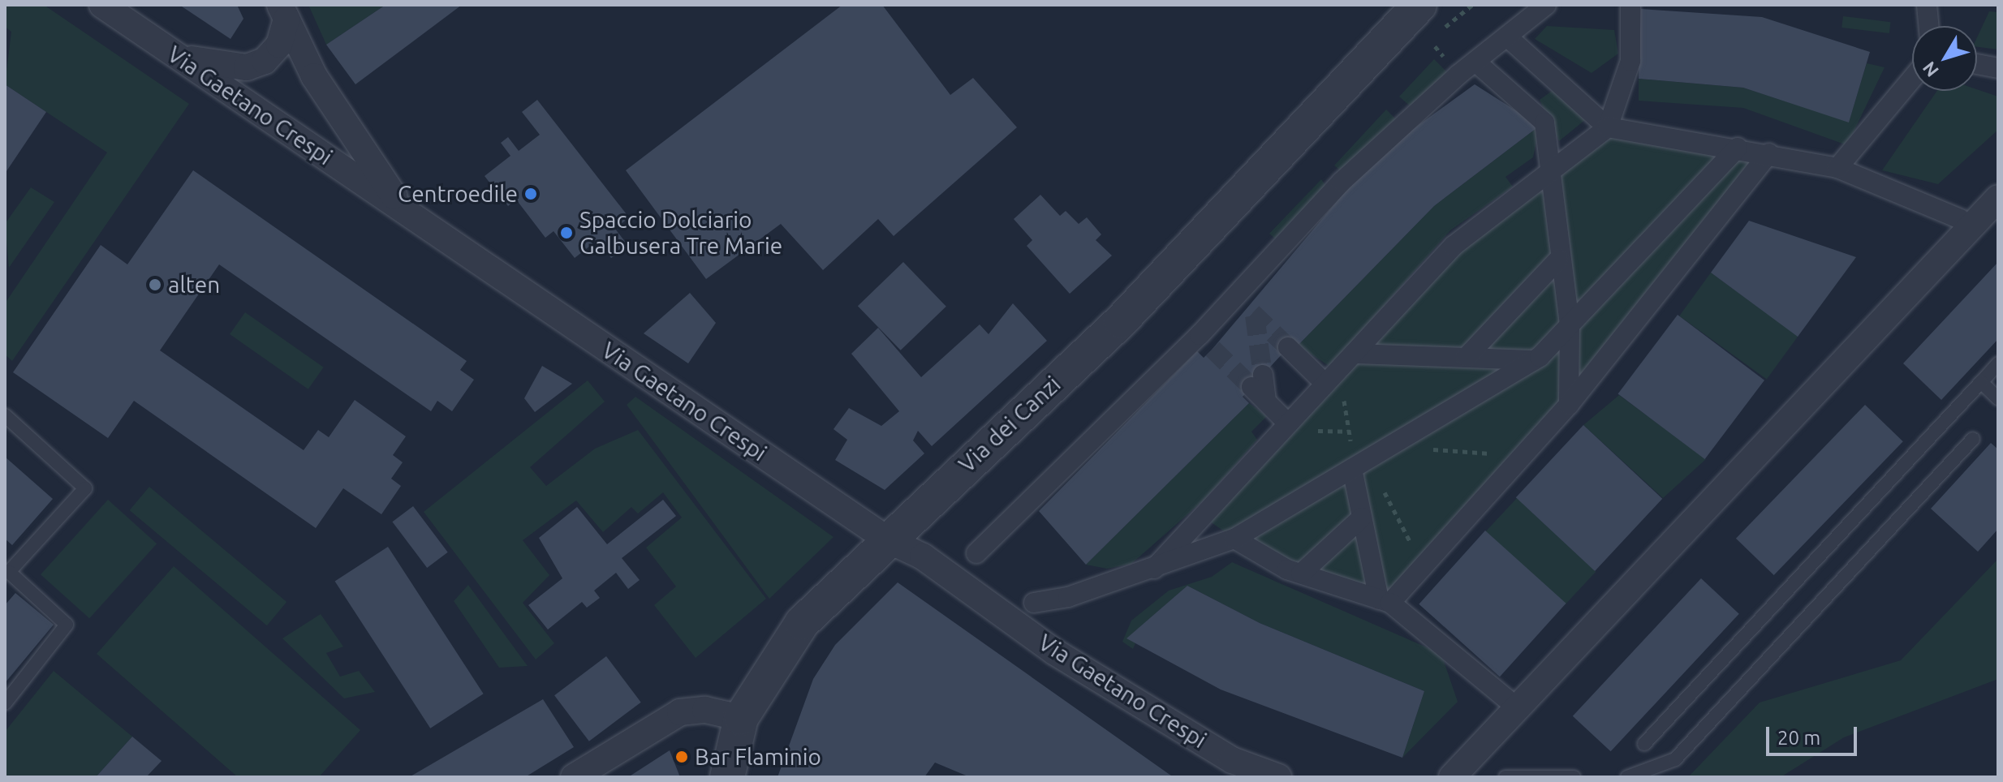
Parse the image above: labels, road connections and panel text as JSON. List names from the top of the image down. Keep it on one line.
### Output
{"streets":{"street":["Via Gaetano Crespi","Via dei Canzi"]},"crossings":[["Via Gaetano Crespi","Via dei Canzi"]],"places":["Centroedile","Spaccio Dolciario Galbusera Tre Marie","alten","Bar Flaminio"],"scale_bar":"20 m","north":"bottom left"}
